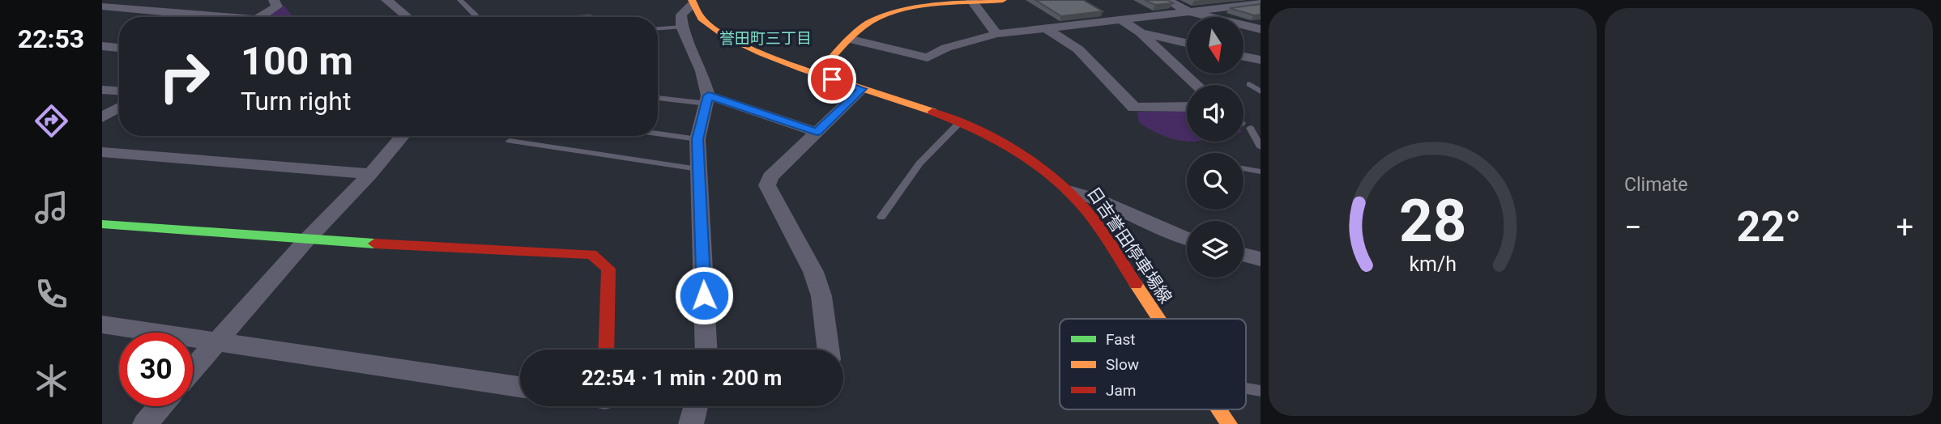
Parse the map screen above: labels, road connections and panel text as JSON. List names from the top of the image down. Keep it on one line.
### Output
{"streets":{"street":["日吉誉田停車場線"]},"districts":["誉田町三丁目"],"legend":["Fast","Slow","Jam"],"north":"bottom","page":{"tabs":"22:53","tile":"Climate","turn":["100 m","Turn right"],"heat":["−","22°","+"],"limit":"30","trip":"22:54 · 1 min · 200 m","gauge":["28","km/h"]}}
